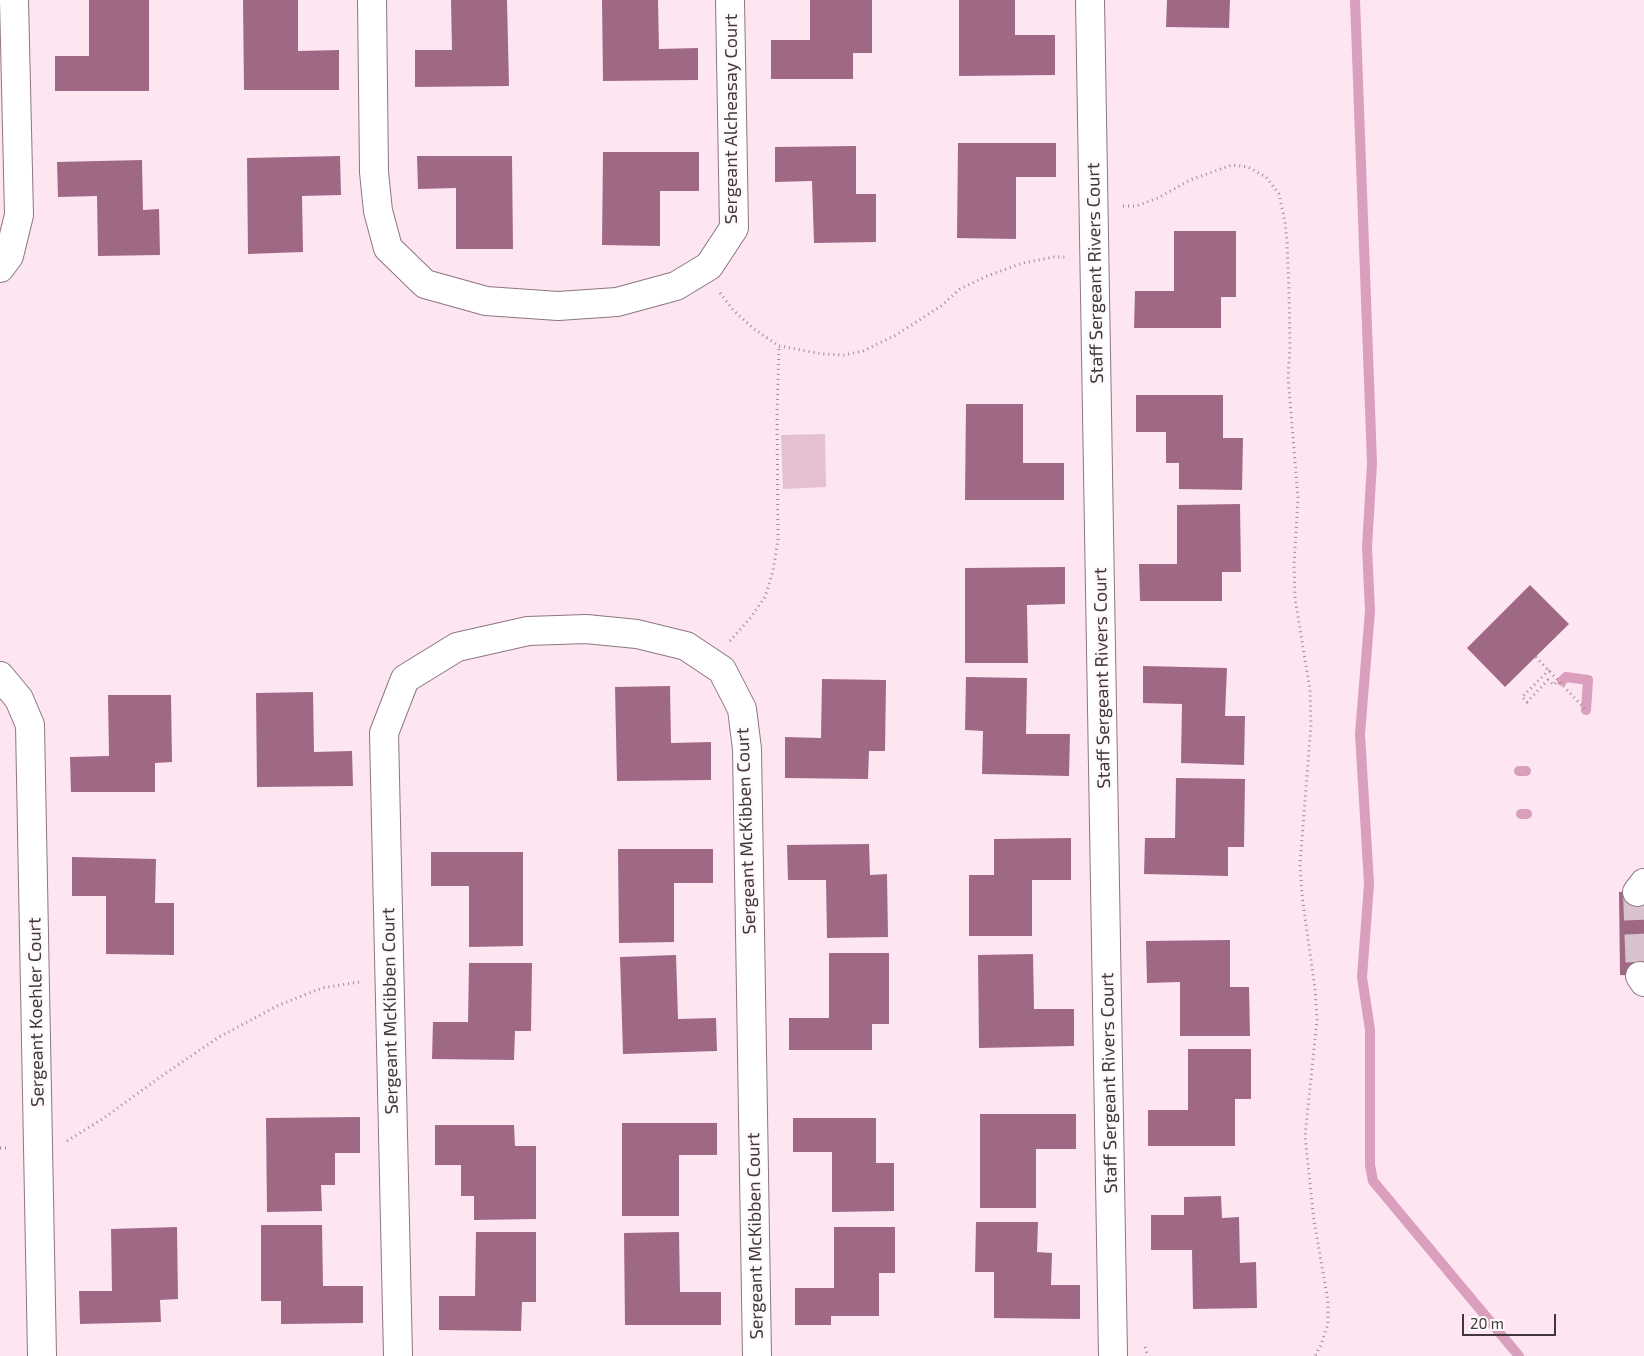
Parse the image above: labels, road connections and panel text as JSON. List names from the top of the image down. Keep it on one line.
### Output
{"streets":{"street":["Sergeant Alcheasay Court","Staff Sergeant Rivers Court","Sergeant McKibben Court","Sergeant Koehler Court"]},"scale_bar":"20 m"}
